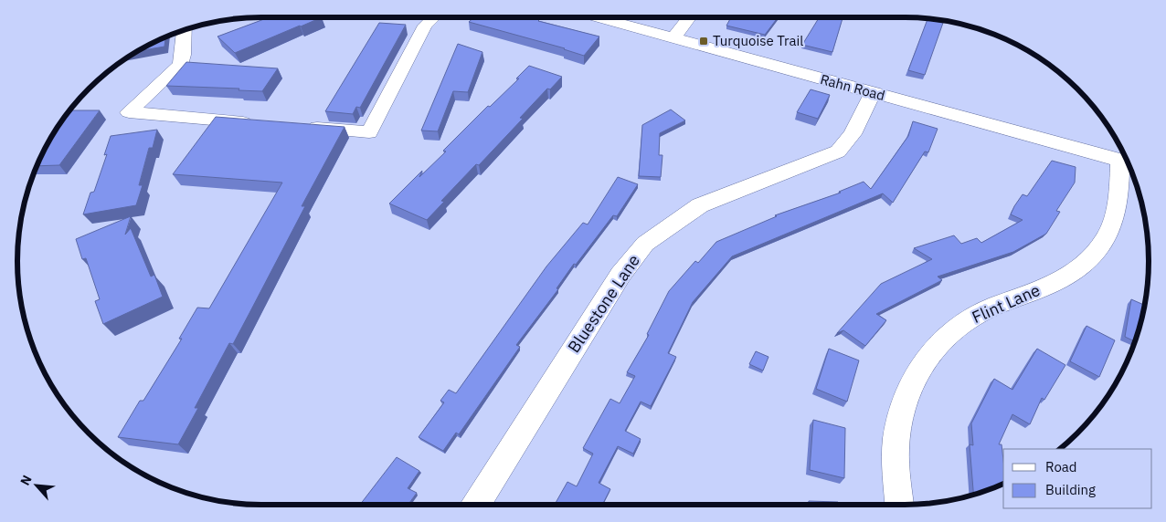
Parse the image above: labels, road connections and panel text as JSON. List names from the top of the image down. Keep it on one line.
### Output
{"streets":{"street":["Rahn Road","Bluestone Lane","Flint Lane"]},"crossings":[["Rahn Road","Bluestone Lane"],["Rahn Road","Flint Lane"]],"places":{"transit":["Turquoise Trail"]},"legend":["Road","Building"],"north":"top left"}
